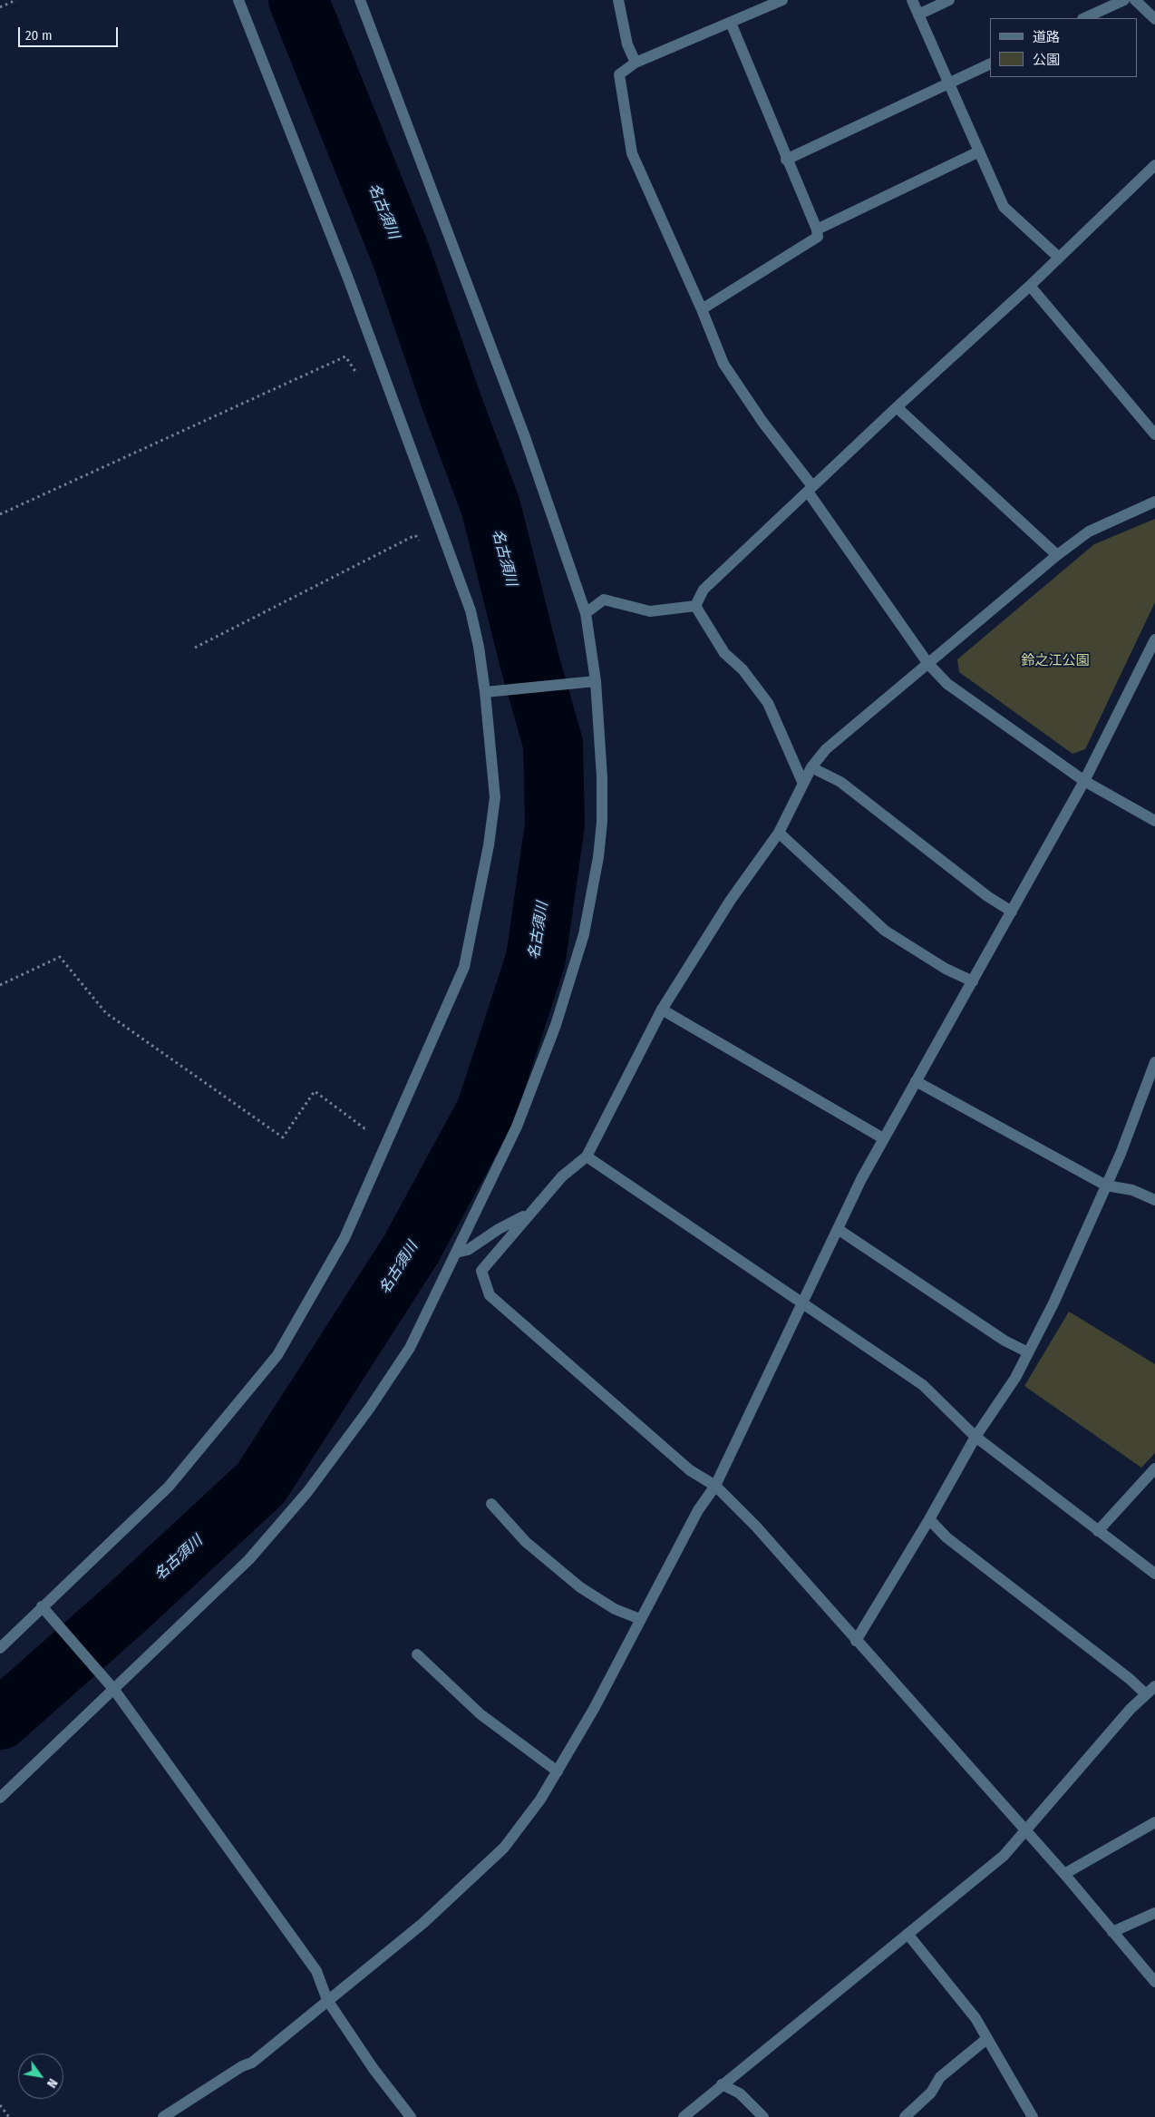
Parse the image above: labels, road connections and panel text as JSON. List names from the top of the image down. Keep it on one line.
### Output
{"water":["名古須川"],"parks":["鈴之江公園"],"legend":["道路","公園"],"scale_bar":"20 m","north":"bottom right"}
